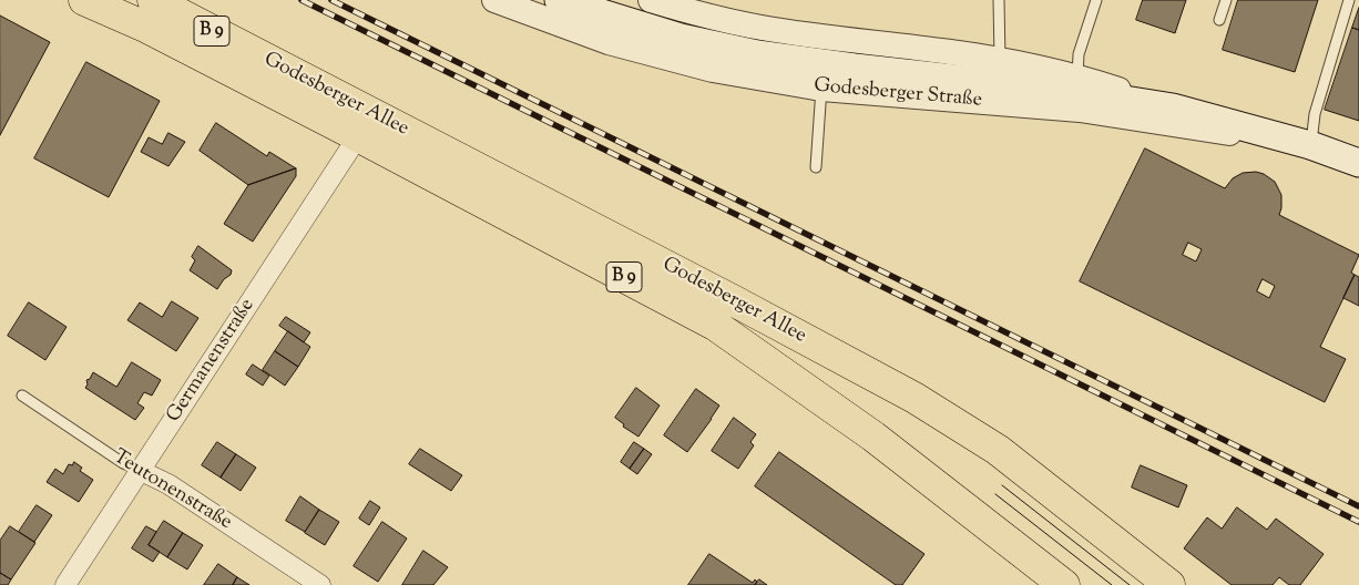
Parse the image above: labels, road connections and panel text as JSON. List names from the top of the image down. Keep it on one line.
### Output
{"streets":{"main road":["B 9","Godesberger Straße","Godesberger Allee"],"street":["Germanenstraße","Teutonenstraße"]},"crossings":[["Godesberger Allee","Germanenstraße"],["Germanenstraße","Teutonenstraße"]]}
